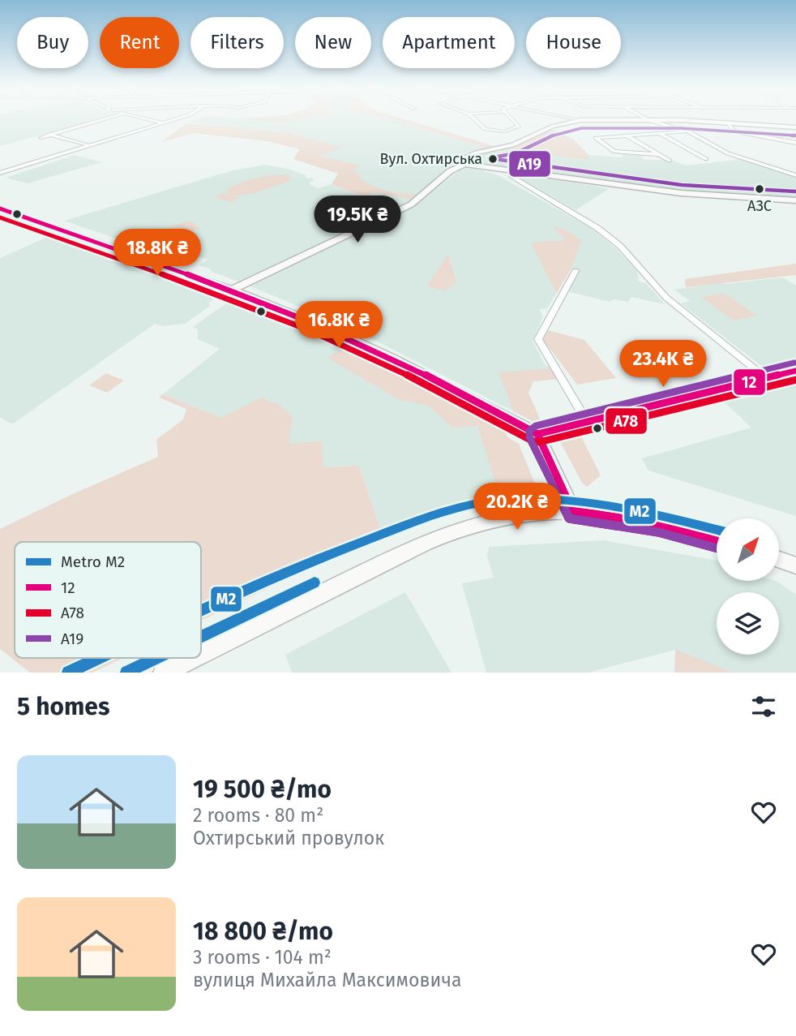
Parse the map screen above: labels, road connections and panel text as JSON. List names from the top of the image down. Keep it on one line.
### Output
{"places":["Вул. Охтирська","АЗС"],"lines":["transit line А19","transit line 12","transit line А78","metro line M2"],"legend":["Metro M2","12","А78","А19"],"north":"top right","page":{"chip":["Buy","Rent","Filters","New","Apartment","House"],"price":["19.5K ₴","18.8K ₴","16.8K ₴","23.4K ₴","20.2K ₴"],"heading":"5 homes","list":[{"name":"19 500 ₴/mo","note":"2 rooms · 80 m² · Охтирський провулок"},{"name":"18 800 ₴/mo","note":"3 rooms · 104 m² · вулиця Михайла Максимовича"}]}}
